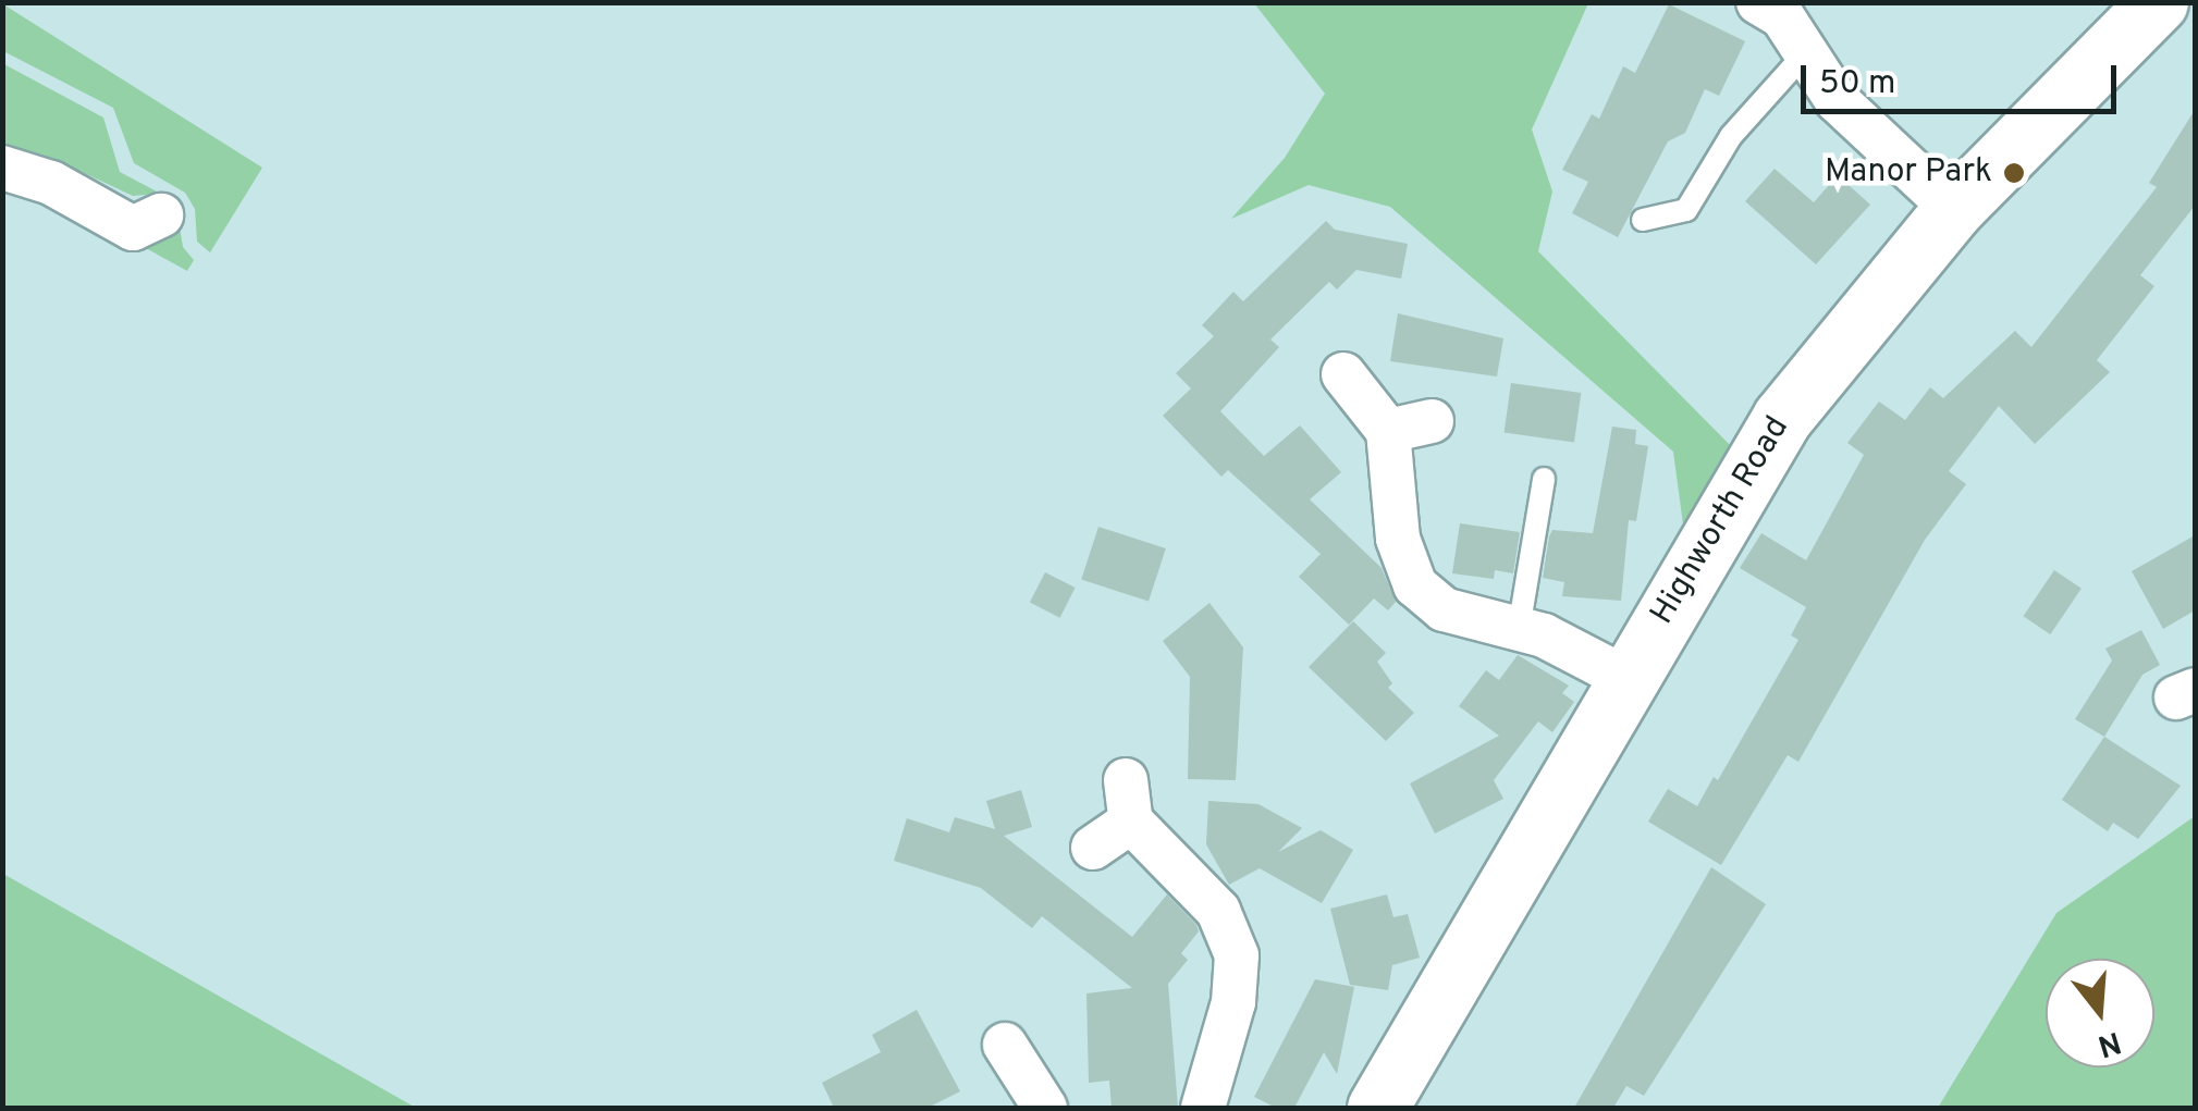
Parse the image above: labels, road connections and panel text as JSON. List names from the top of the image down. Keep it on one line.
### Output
{"streets":{"street":["Highworth Road"]},"places":["Manor Park"],"scale_bar":"50 m","north":"bottom"}
